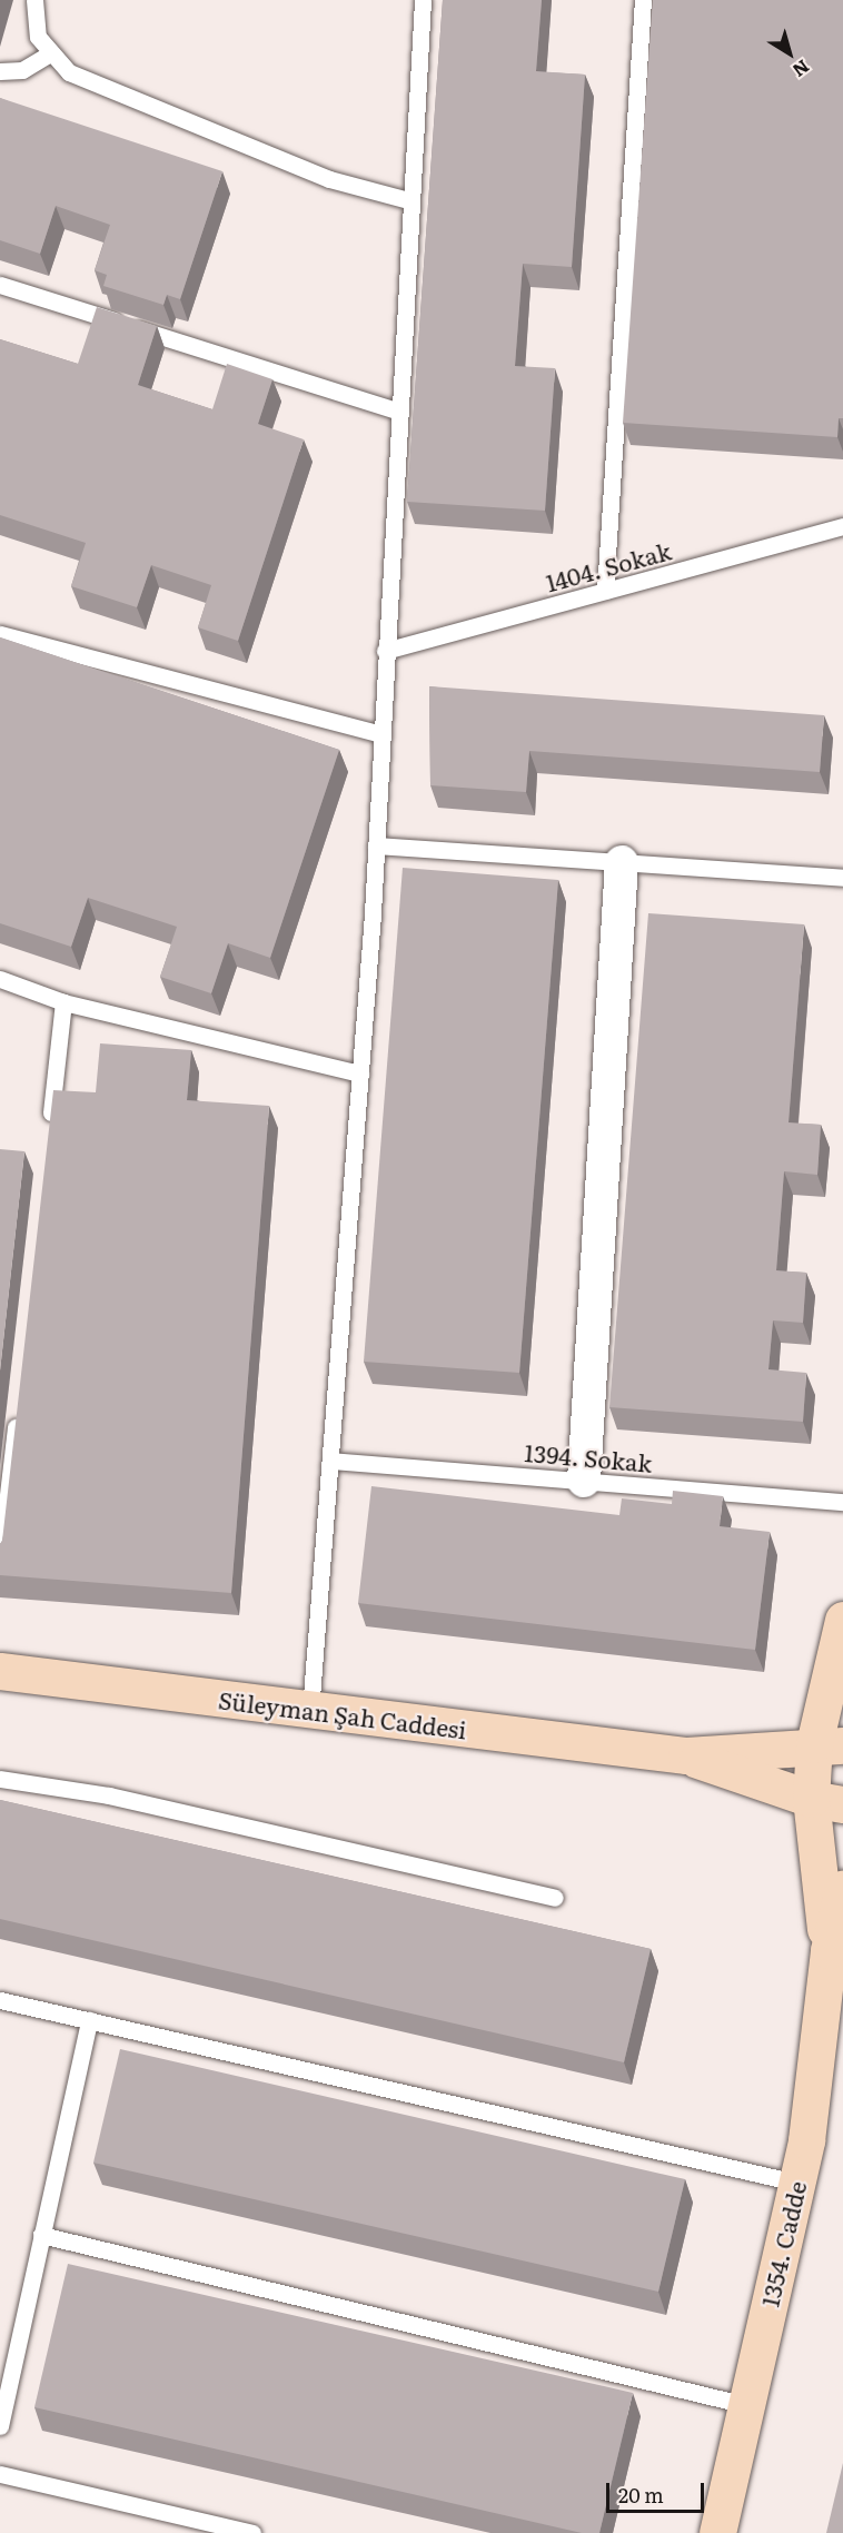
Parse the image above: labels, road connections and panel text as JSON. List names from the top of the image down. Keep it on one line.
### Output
{"streets":{"main road":["Süleyman Şah Caddesi","1354. Cadde"],"lane":["1404. Sokak","1394. Sokak"]},"scale_bar":"20 m","north":"bottom right"}
